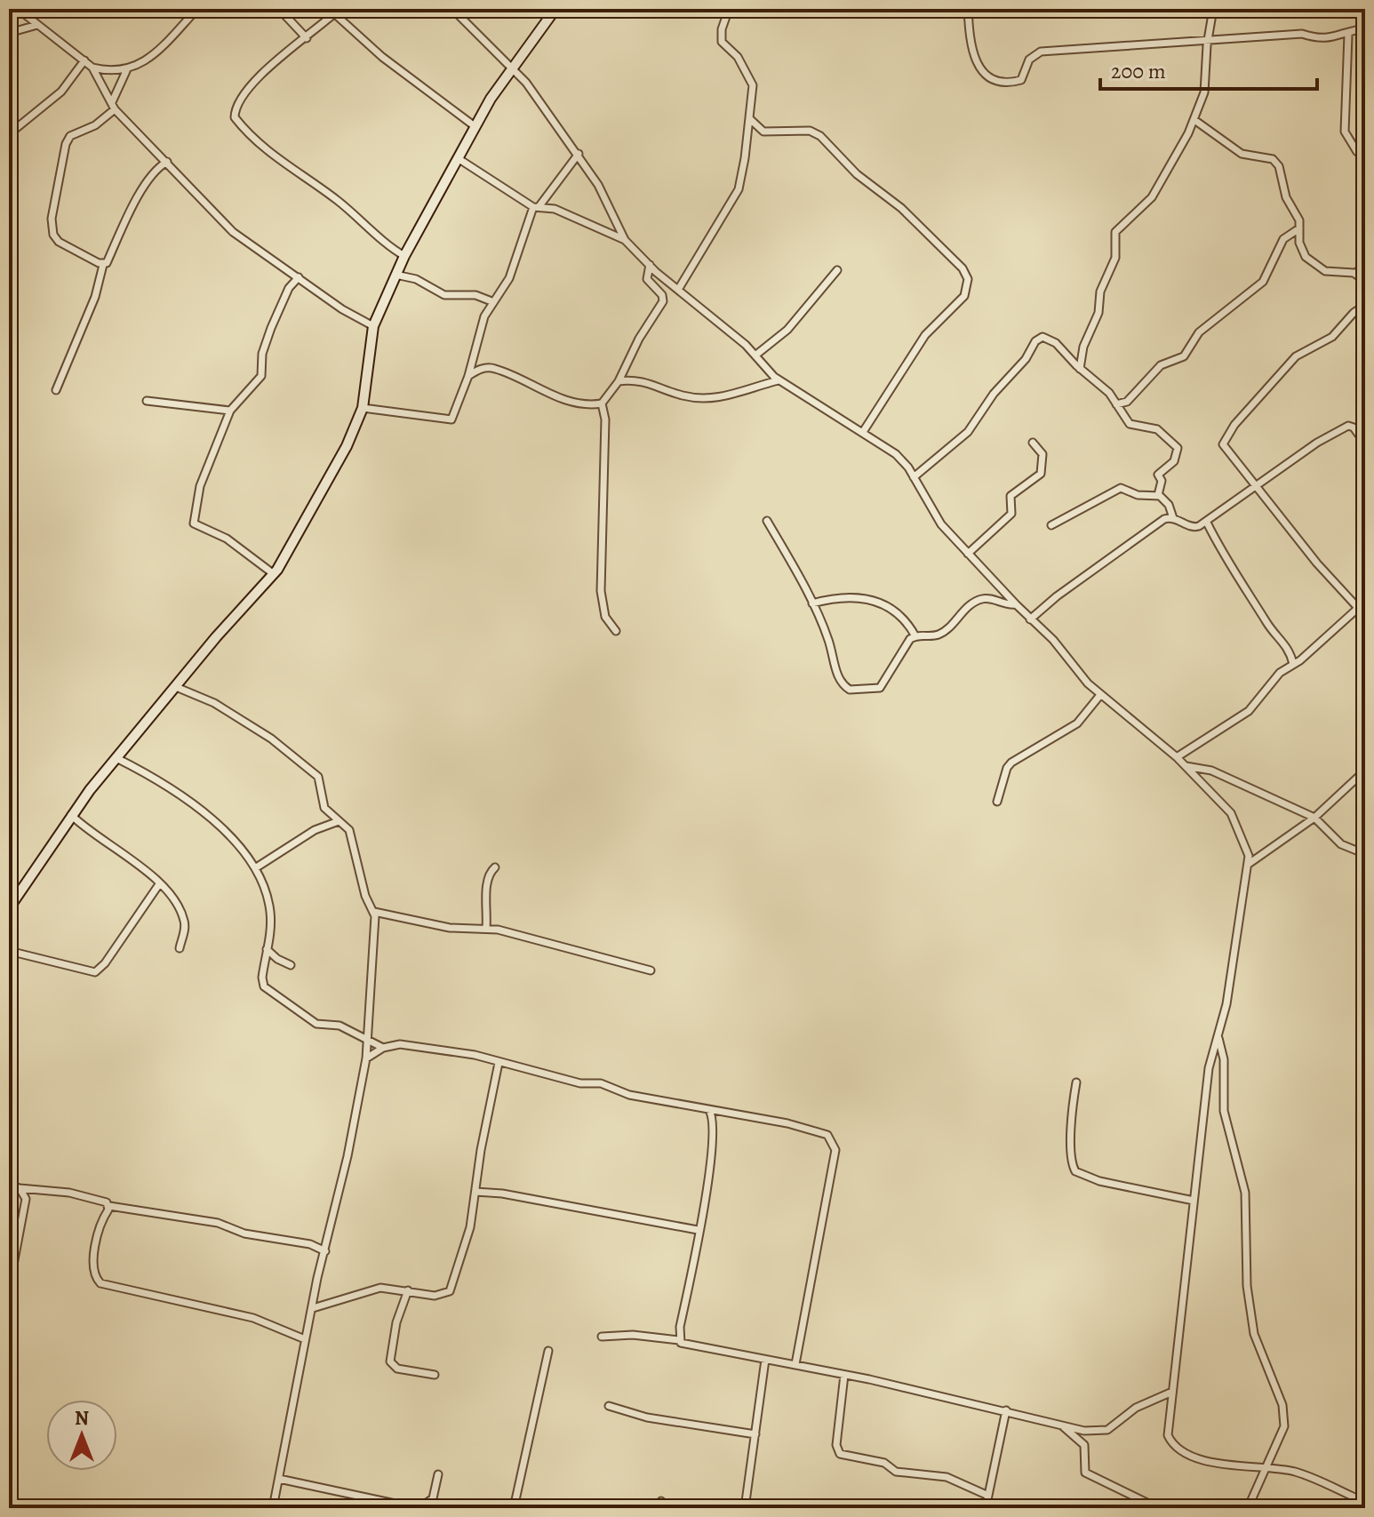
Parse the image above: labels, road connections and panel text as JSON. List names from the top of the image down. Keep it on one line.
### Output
{"scale_bar":"200 m","north":"top"}
